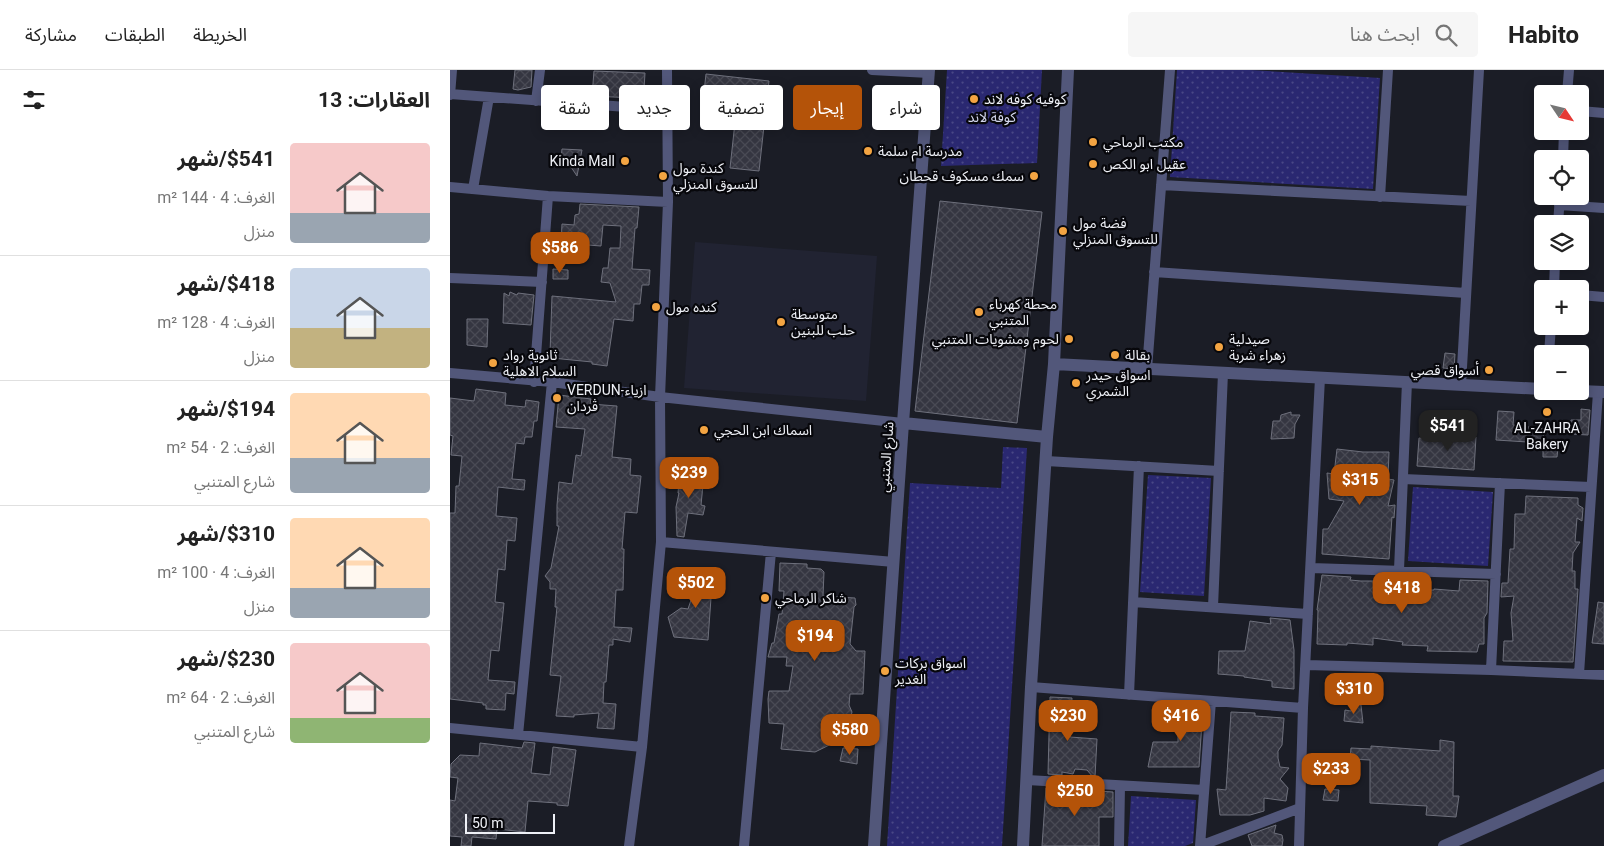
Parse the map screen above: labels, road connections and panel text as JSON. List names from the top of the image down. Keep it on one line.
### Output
{"streets":{"street":["شارع المتنبي"]},"parks":["كوفة لاند"],"places":["كوفيه كوفه لاند","مكتب الرماحي","مدرسة ام سلمة","Kinda Mall","عقيل ابو الكص","كندة مول للتسوق المنزلي","سمك مسكوف قحطان","فضة مول للتسوق المنزلي","كنده مول","محطة كهرباء المتنبي","متوسطة حلب للبنين","لحوم ومشويات المتنبي","صيدلية زهراء شربة","بقالة","ثانوية رواد السلام الاهلية","أسواق قصي","اسواق حيدر الشمري","VERDUN-ازياء ڤردان","AL-ZAHRA Bakery","اسماك ابن الحجي","شاكر الرماحي","اسواق بركات الغدير"],"scale_bar":"50 m","north":"bottom right","page":{"header":"Habito","search":"ابحث هنا","nav":["الخريطة","الطبقات","مشاركة"],"heading":"العقارات: 13","map_buttons":["+","−"],"chip":["شراء","إيجار","تصفية","جديد","شقة"],"list":[{"name":"$541/شهر","note":"الغرف: 4 · 144 m² · منزل"},{"name":"$418/شهر","note":"الغرف: 4 · 128 m² · منزل"},{"name":"$194/شهر","note":"الغرف: 2 · 54 m² · شارع المتنبي"},{"name":"$310/شهر","note":"الغرف: 4 · 100 m² · منزل"},{"name":"$230/شهر","note":"الغرف: 2 · 64 m² · شارع المتنبي"}],"price":["$586","$541","$239","$315","$502","$418","$194","$310","$230","$416","$580","$233","$250"],"scale":"50 m"}}
